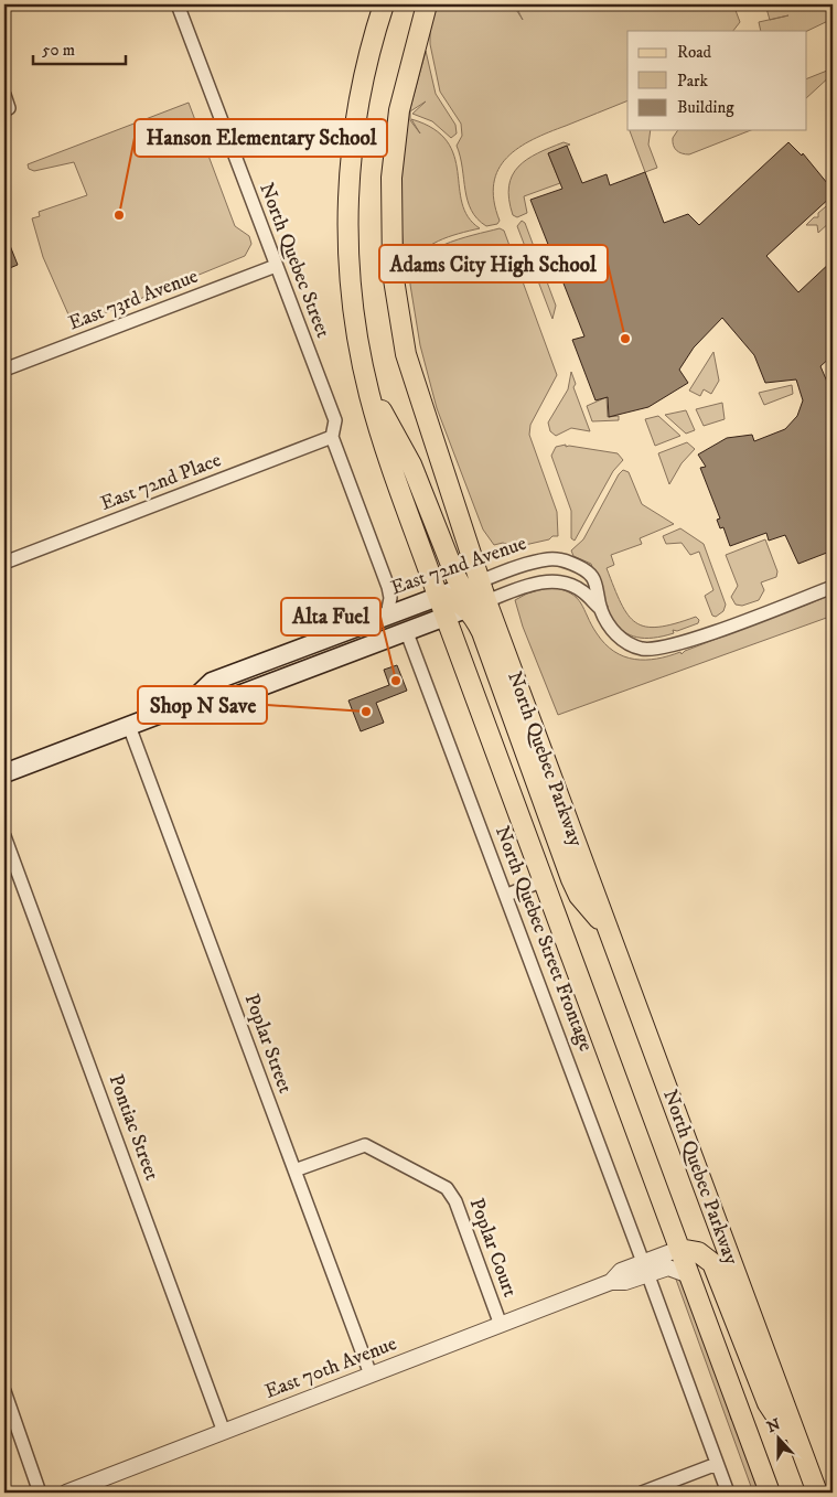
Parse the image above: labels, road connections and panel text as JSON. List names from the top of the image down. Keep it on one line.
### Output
{"streets":{"main road":["East 72nd Avenue","North Quebec Parkway"],"street":["North Quebec Street","East 73rd Avenue","East 72nd Place","North Quebec Street Frontage","Poplar Street","Pontiac Street","Poplar Court","East 70th Avenue"]},"crossings":[["North Quebec Street","East 73rd Avenue"],["North Quebec Street","East 72nd Place"],["East 72nd Avenue","North Quebec Parkway"],["East 72nd Avenue","North Quebec Street Frontage"],["East 72nd Avenue","Poplar Street"],["North Quebec Street Frontage","East 70th Avenue"],["Poplar Street","Poplar Court"],["Poplar Street","East 70th Avenue"],["Pontiac Street","East 70th Avenue"],["Poplar Court","East 70th Avenue"]],"places":["Hanson Elementary School","Adams City High School","Alta Fuel","Shop N Save"],"legend":["Road","Park","Building"],"scale_bar":"50 m","north":"top"}
